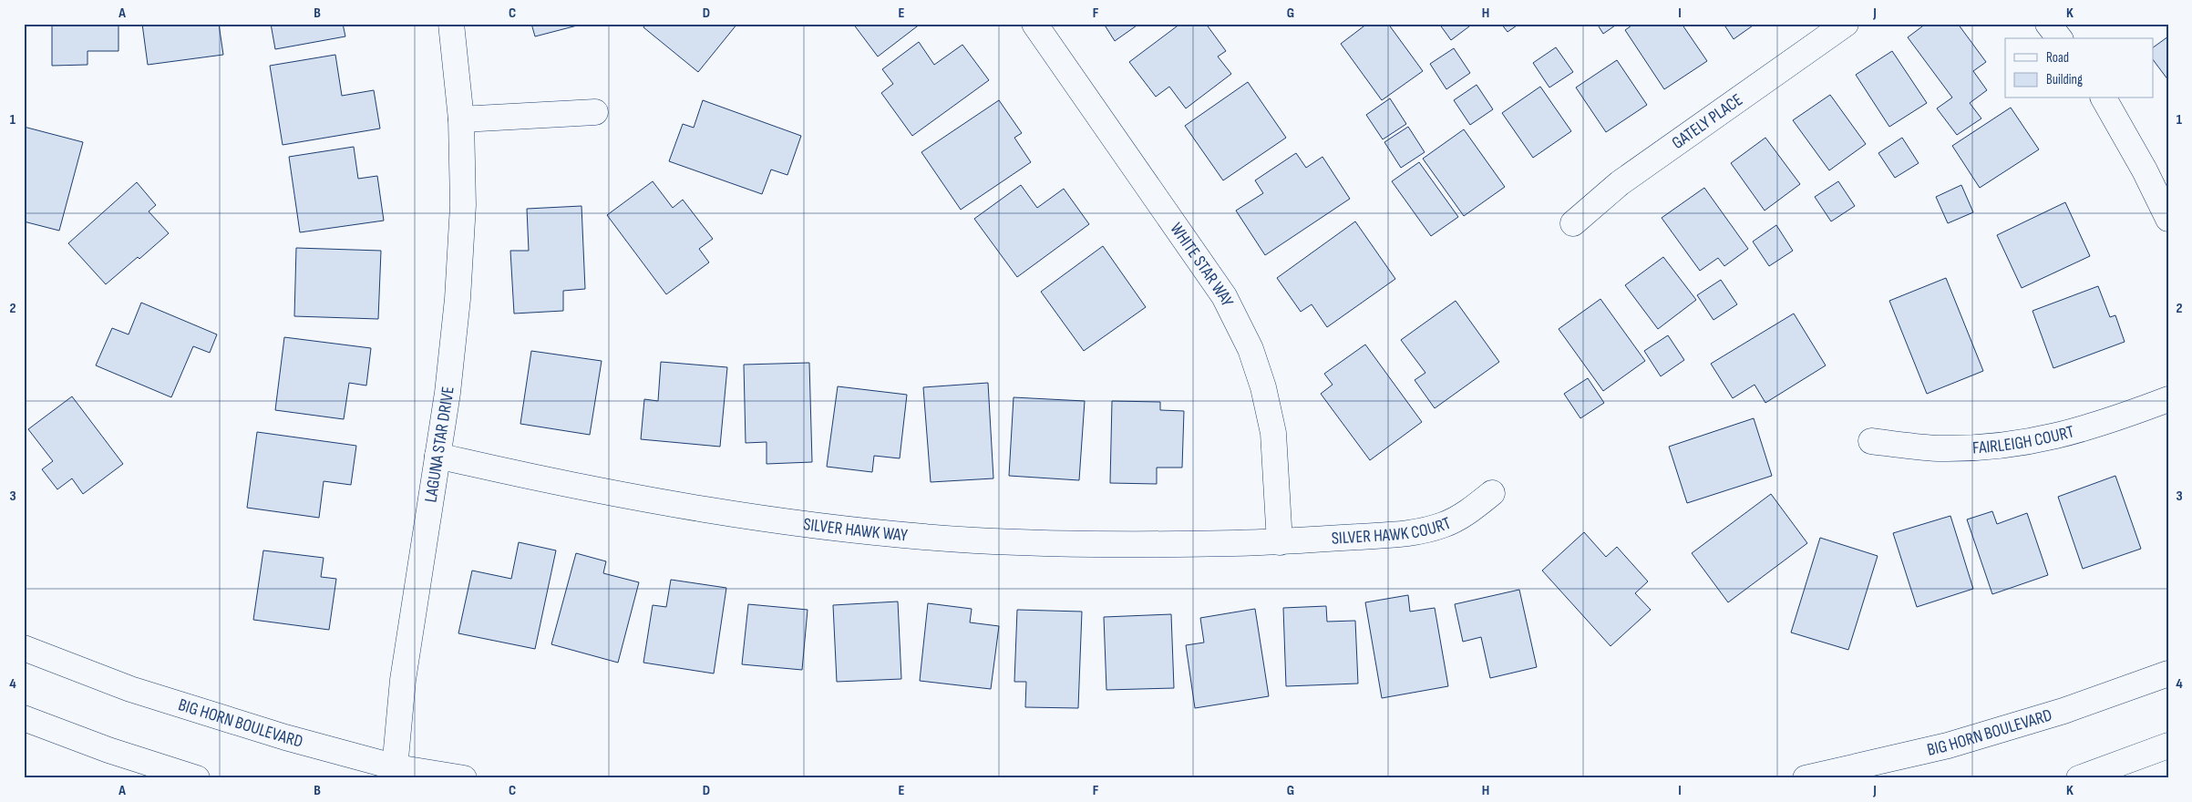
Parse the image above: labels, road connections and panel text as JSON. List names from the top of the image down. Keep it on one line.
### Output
{"streets":{"street":["GATELY PLACE","WHITE STAR WAY","FAIRLEIGH COURT","LAGUNA STAR DRIVE","SILVER HAWK WAY","SILVER HAWK COURT","BIG HORN BOULEVARD"]},"crossings":[["WHITE STAR WAY","SILVER HAWK WAY"],["WHITE STAR WAY","SILVER HAWK COURT"],["LAGUNA STAR DRIVE","SILVER HAWK WAY"],["LAGUNA STAR DRIVE","BIG HORN BOULEVARD"],["SILVER HAWK WAY","SILVER HAWK COURT"]],"legend":["Road","Building"],"grid":{"columns":["A","B","C","D","E","F","G","H","I","J","K"],"rows":["1","2","3","4"]}}
